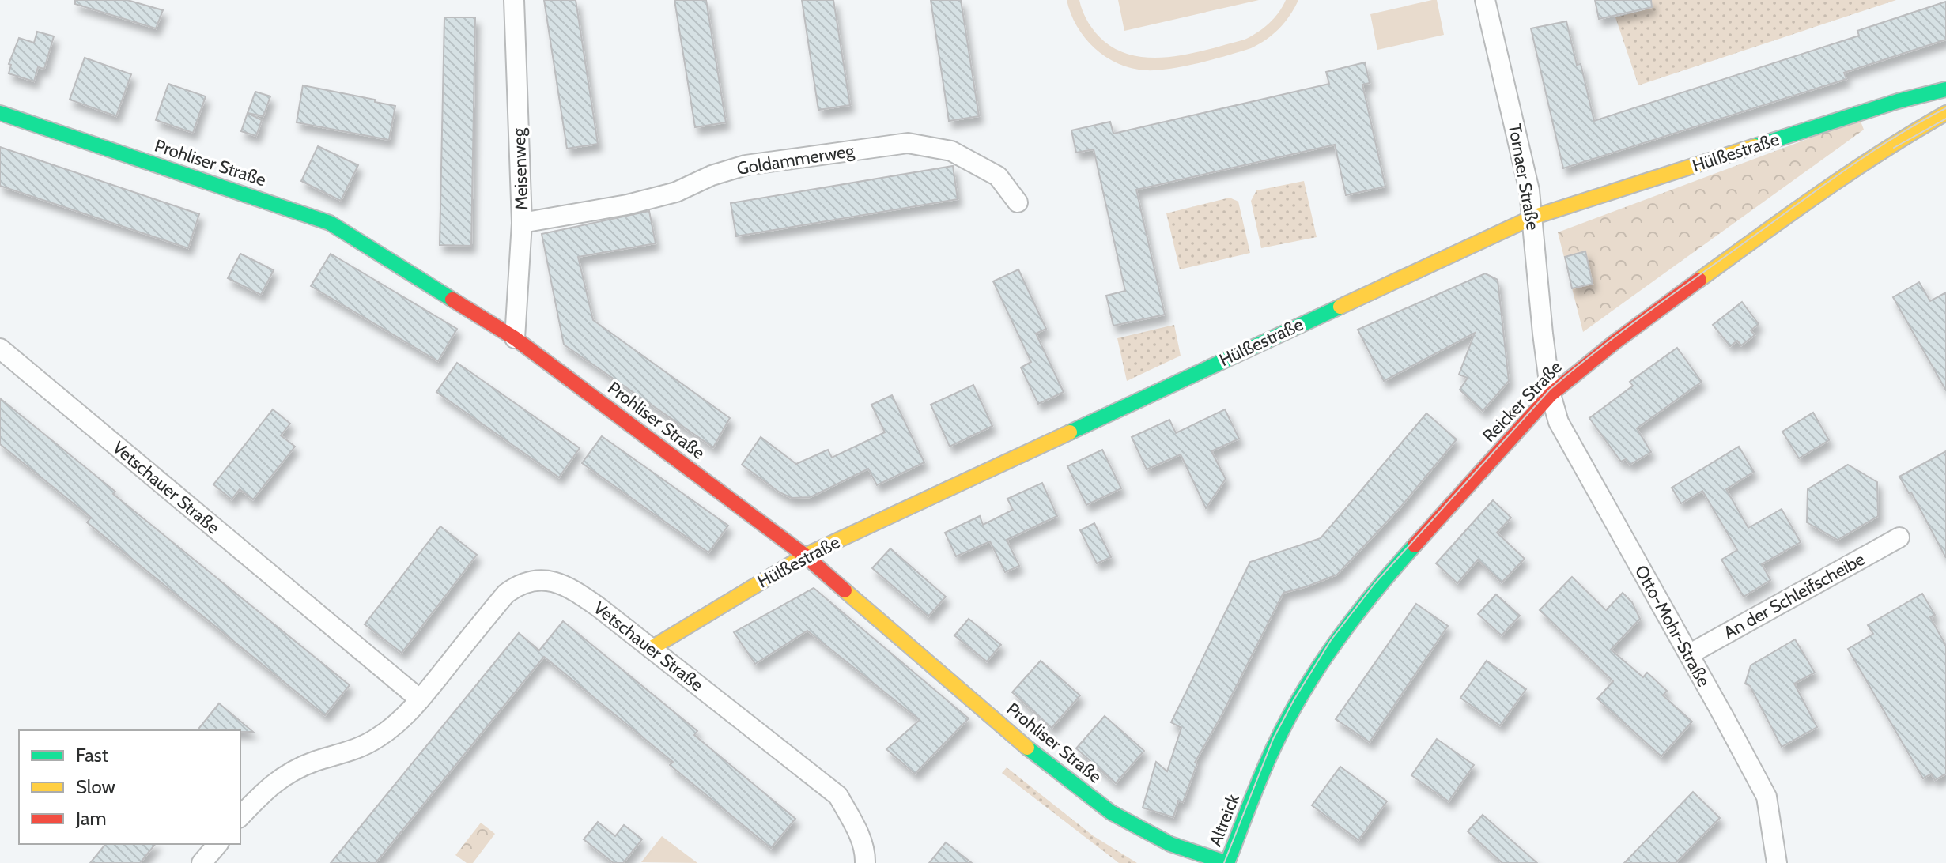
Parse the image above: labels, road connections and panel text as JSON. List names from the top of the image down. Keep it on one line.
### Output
{"streets":{"street":["Hülßestraße","Goldammerweg","Prohliser Straße","Meisenweg","Tornaer Straße","Reicker Straße","Vetschauer Straße","An der Schleifscheibe","Otto-Mohr-Straße","Altreick"]},"crossings":[["Hülßestraße","Prohliser Straße"],["Hülßestraße","Tornaer Straße"],["Hülßestraße","Vetschauer Straße"],["Goldammerweg","Meisenweg"],["Prohliser Straße","Meisenweg"],["Prohliser Straße","Altreick"],["Tornaer Straße","Reicker Straße"],["Tornaer Straße","Otto-Mohr-Straße"],["Reicker Straße","Otto-Mohr-Straße"],["Reicker Straße","Altreick"],["An der Schleifscheibe","Otto-Mohr-Straße"]],"legend":["Fast","Slow","Jam"]}
